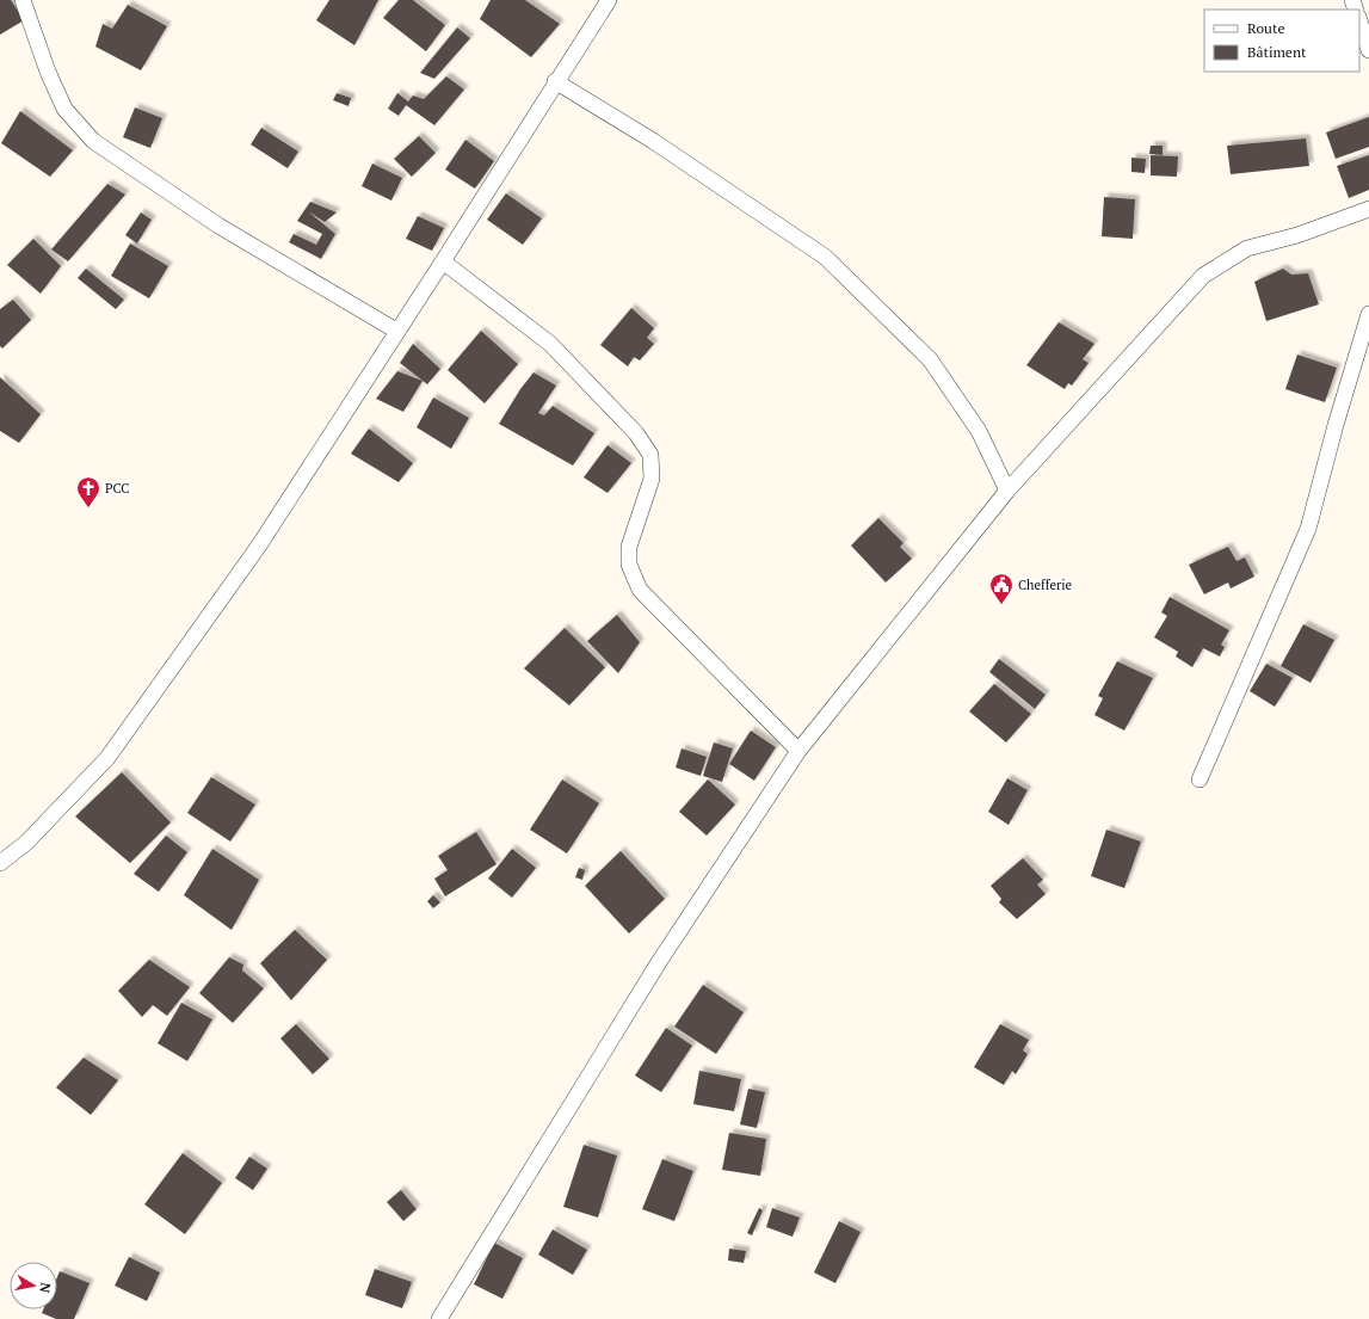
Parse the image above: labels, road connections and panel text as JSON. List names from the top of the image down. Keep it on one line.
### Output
{"places":{"church":["PCC"],"public building":["Chefferie"]},"legend":["Route","Bâtiment"],"north":"right"}
